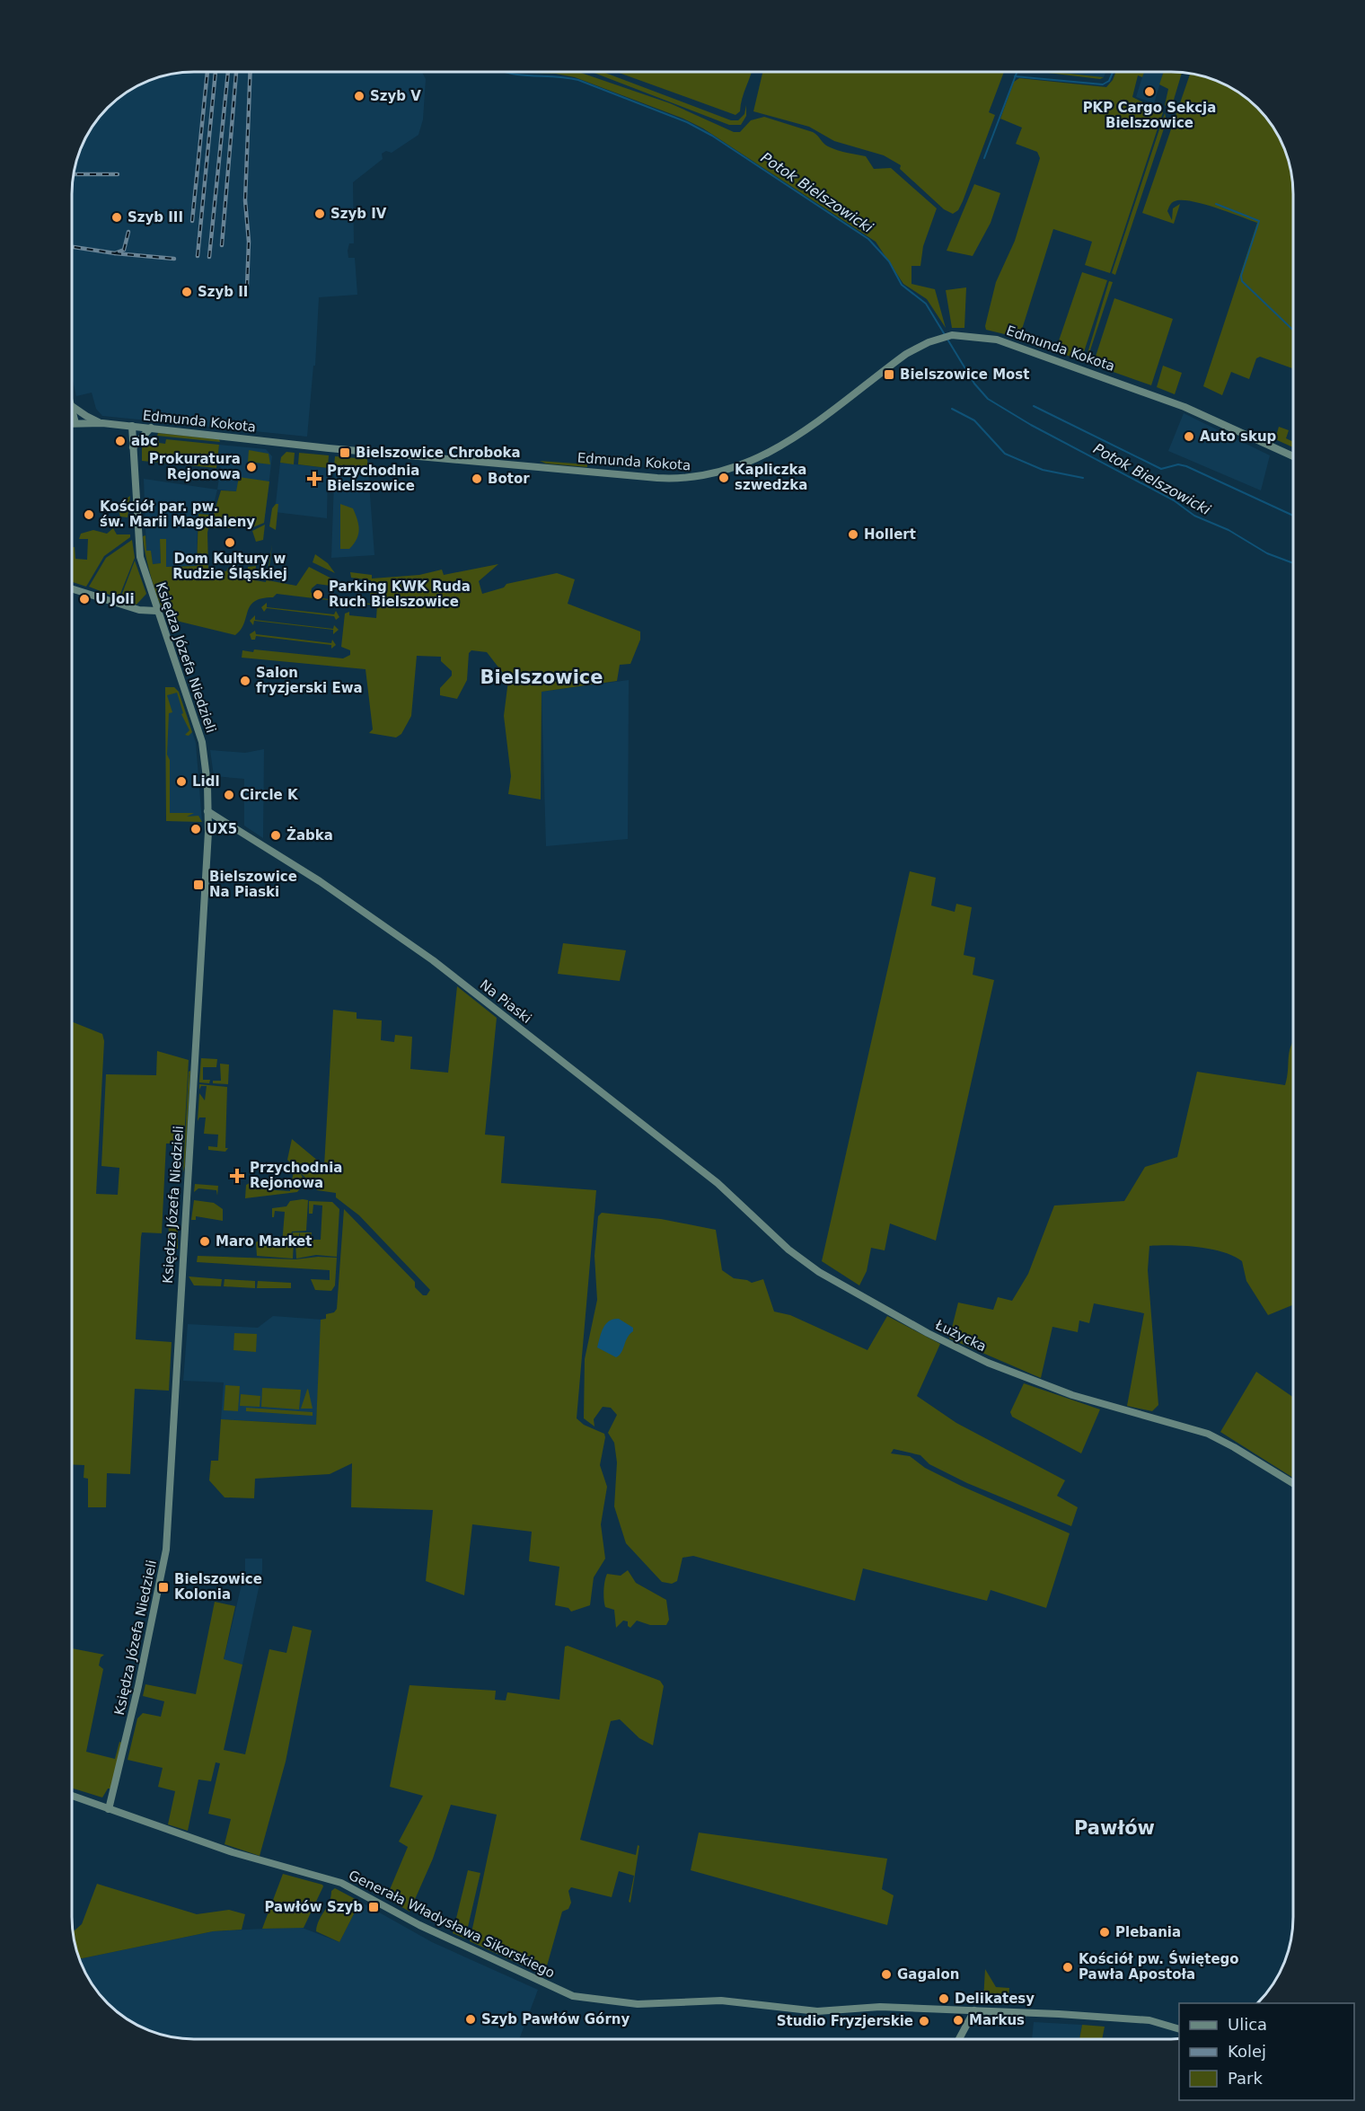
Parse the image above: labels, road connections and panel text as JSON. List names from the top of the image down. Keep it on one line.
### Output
{"streets":{"street":["Edmunda Kokota","Księdza Józefa Niedzieli","Na Piaski","Łużycka","Generała Władysława Sikorskiego"]},"crossings":[["Edmunda Kokota","Księdza Józefa Niedzieli"],["Księdza Józefa Niedzieli","Na Piaski"],["Księdza Józefa Niedzieli","Generała Władysława Sikorskiego"],["Na Piaski","Łużycka"]],"districts":["Bielszowice","Pawłów"],"water":["Potok Bielszowicki"],"places":{"other":["PKP Cargo Sekcja Bielszowice","Szyb V","Szyb IV","Szyb III","Szyb II","Auto skup","abc","Prokuratura Rejonowa","Kapliczka szwedzka","Botor","Kościół par. pw. św. Marii Magdaleny","Hollert","Dom Kultury w Rudzie Śląskiej","Parking KWK Ruda Ruch Bielszowice","U Joli","Salon fryzjerski Ewa","Lidl","Circle K","UX5","Żabka","Maro Market","Plebania","Kościół pw. Świętego Pawła Apostoła","Gagalon","Delikatesy","Szyb Pawłów Górny","Markus","Studio Fryzjerskie"],"transit":["Bielszowice Most","Bielszowice Chroboka","Bielszowice Na Piaski","Bielszowice Kolonia","Pawłów Szyb"],"health":["Przychodnia Bielszowice","Przychodnia Rejonowa"]},"legend":["Ulica","Kolej","Park"]}
